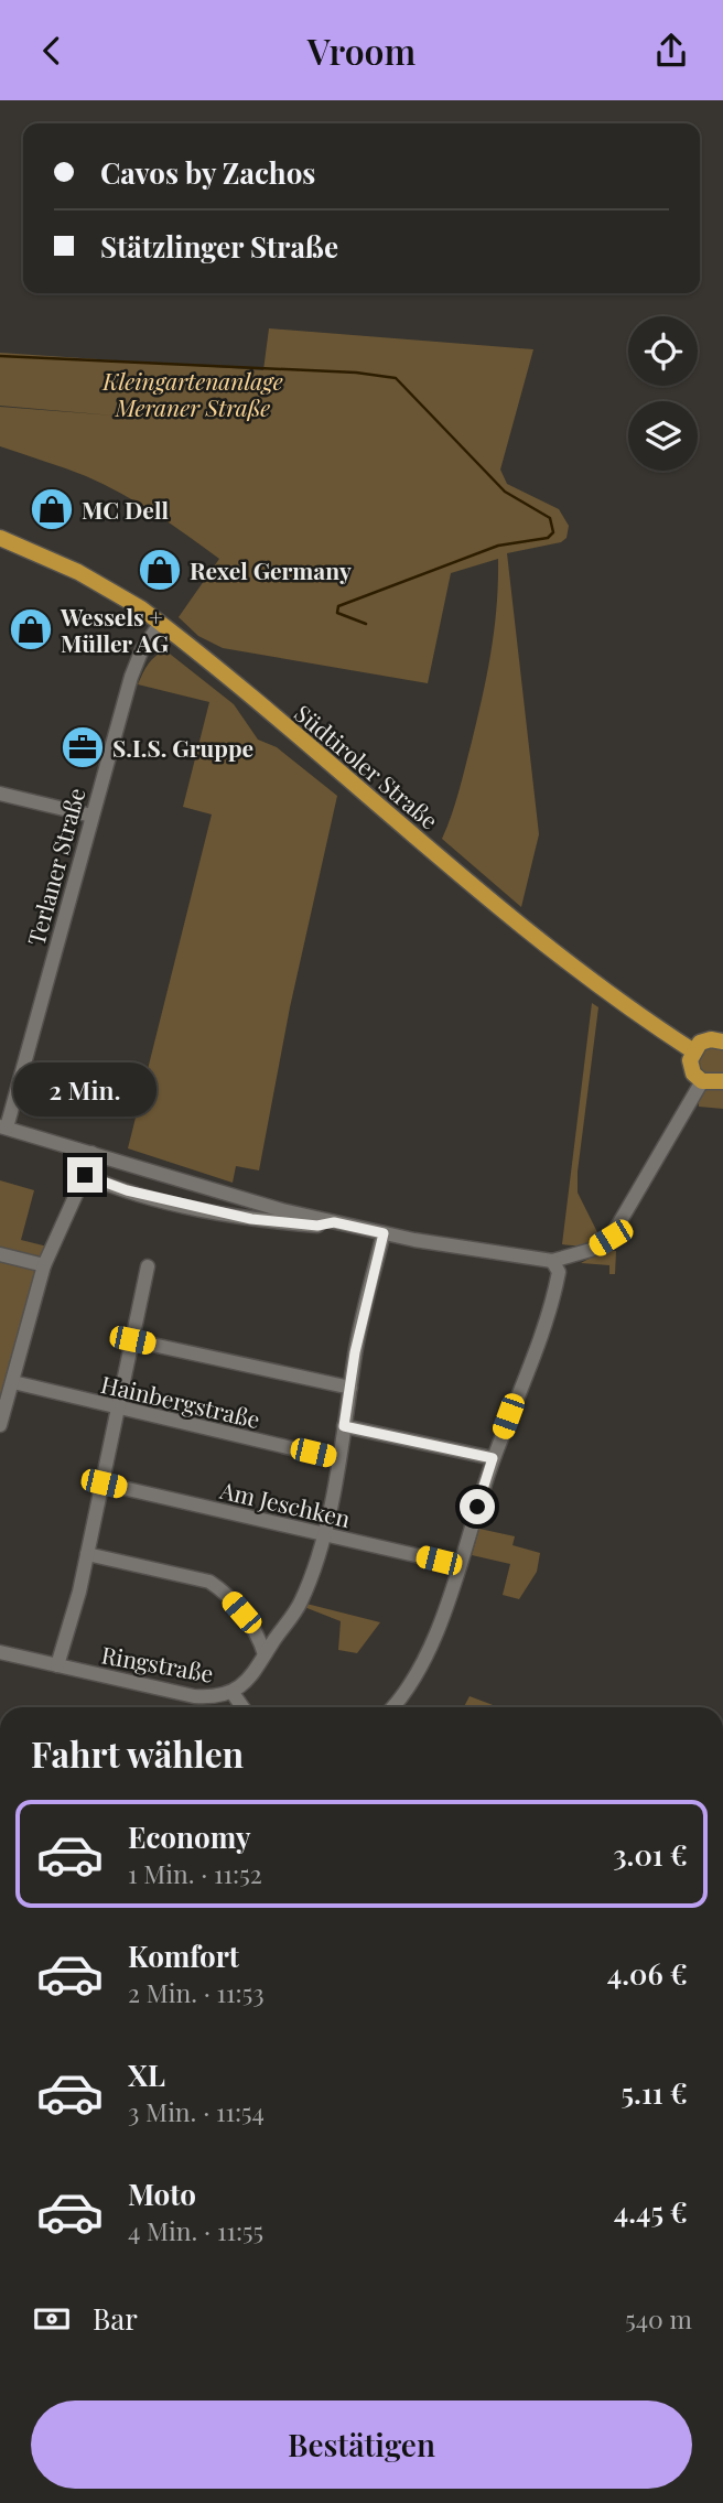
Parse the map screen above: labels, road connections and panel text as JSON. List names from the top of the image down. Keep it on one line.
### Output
{"streets":{"main road":["Südtiroler Straße"],"street":["Terlaner Straße","Hainbergstraße","Am Jeschken","Ringstraße"]},"crossings":[["Südtiroler Straße","Terlaner Straße"],["Hainbergstraße","Ringstraße"],["Am Jeschken","Ringstraße"]],"parks":["Kleingartenanlage Meraner Straße"],"places":{"shop":["MC Dell","Rexel Germany","Wessels + Müller AG"],"office":["S.I.S. Gruppe"]},"page":{"header":"Vroom","banner":["Cavos by Zachos","Stätzlinger Straße"],"bubble":"2 Min.","heading":"Fahrt wählen","list":[{"name":"Economy","note":"1 Min. · 11:52","value":"3.01 €"},{"name":"Komfort","note":"2 Min. · 11:53","value":"4.06 €"},{"name":"XL","note":"3 Min. · 11:54","value":"5.11 €"},{"name":"Moto","note":"4 Min. · 11:55","value":"4.45 €"}],"pay":["Bar","540 m"],"buttons":"Bestätigen"}}
